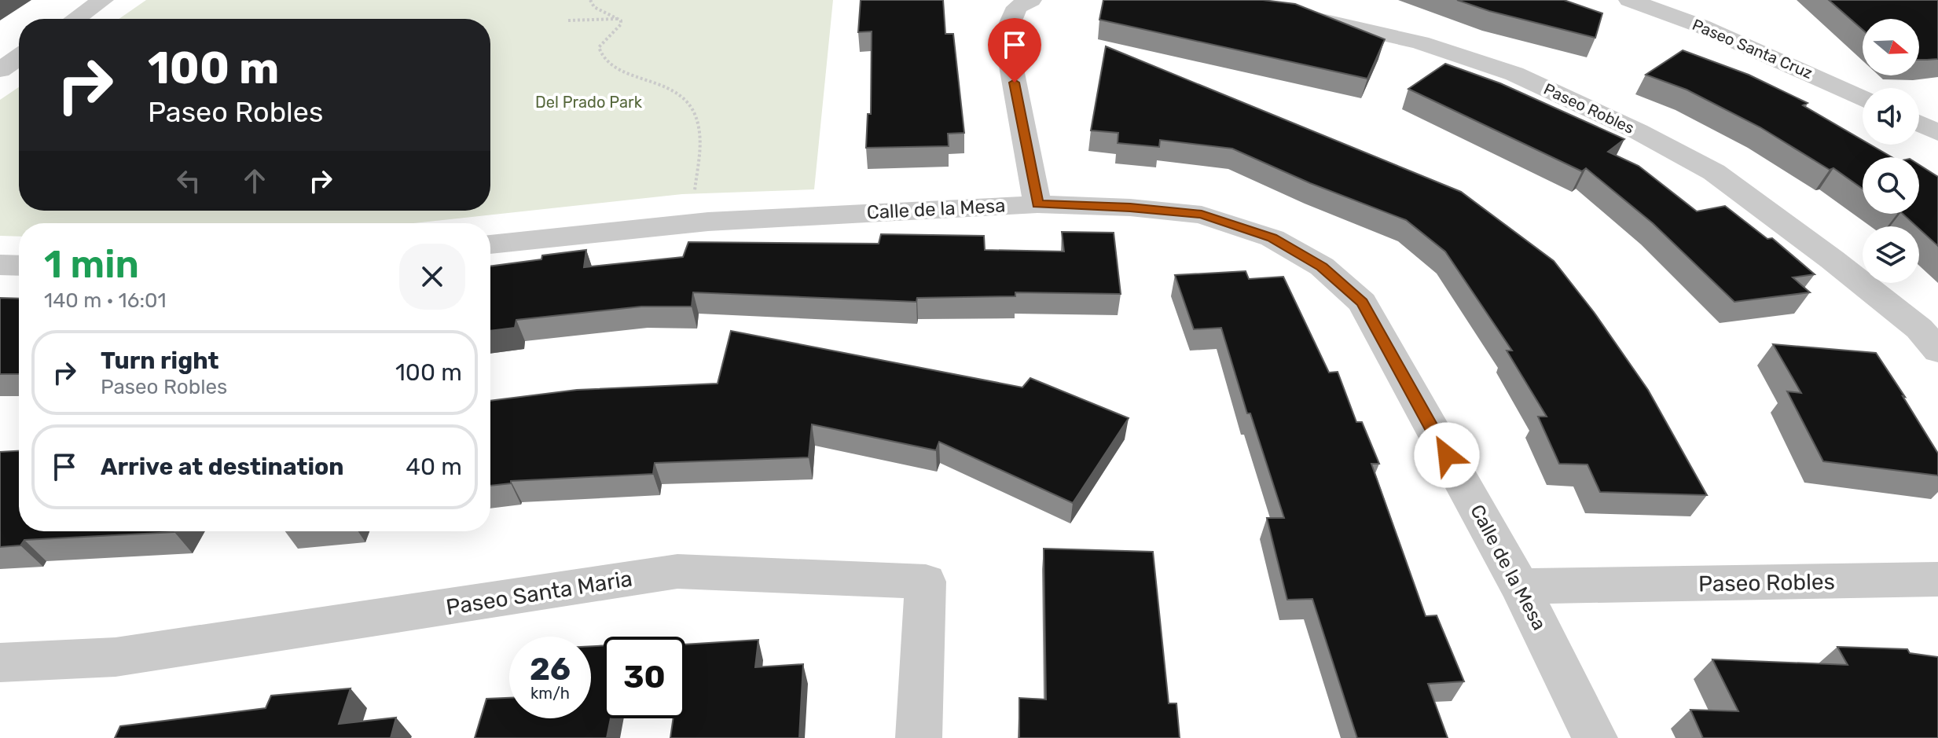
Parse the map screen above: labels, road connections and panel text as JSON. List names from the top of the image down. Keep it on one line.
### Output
{"streets":{"street":["Paseo Santa Cruz","Paseo Robles","Calle de la Mesa","Paseo Santa Maria"]},"crossings":[["Paseo Robles","Calle de la Mesa"]],"parks":["Del Prado Park"],"north":"right","page":{"turn":["100 m","Paseo Robles"],"heading":["1 min","140 m · 16:01"],"list":[{"name":"Turn right","note":"Paseo Robles","value":"100 m"},{"name":"Arrive at destination","value":"40 m"}],"speed":"26 km/h","limit":"30"}}
